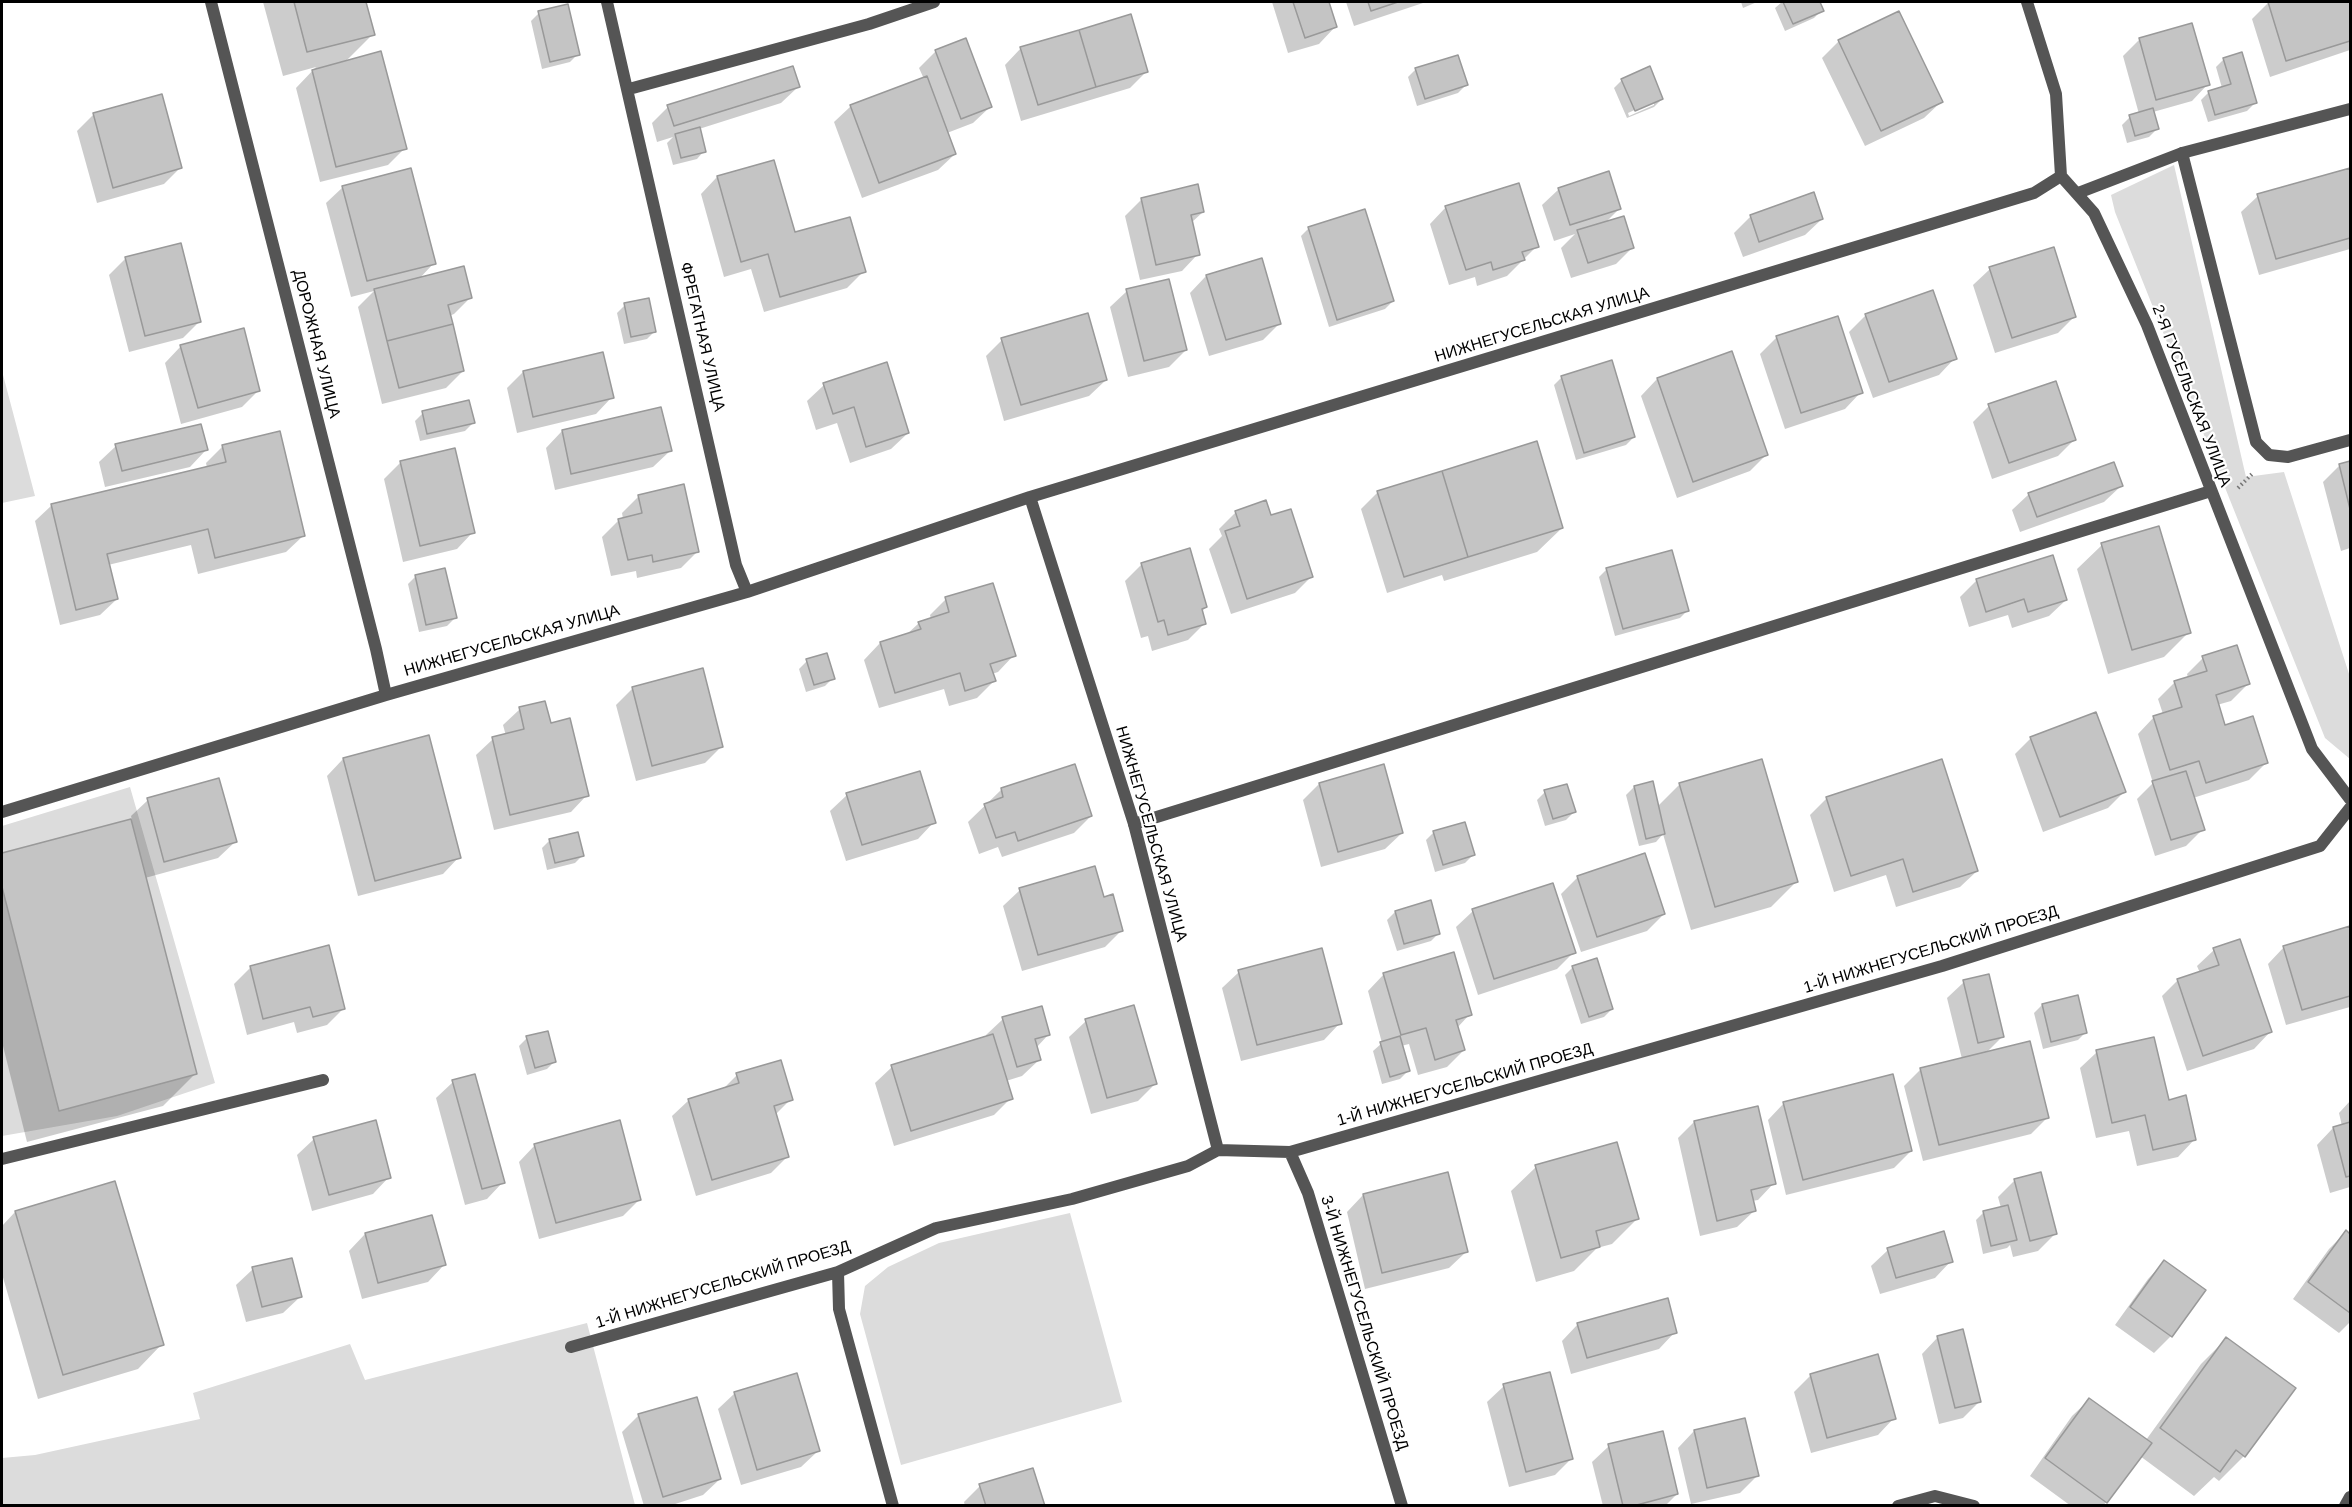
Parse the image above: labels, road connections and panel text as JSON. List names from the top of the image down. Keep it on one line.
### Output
{"streets":{"street":["НИЖНЕГУСЕЛЬСКАЯ УЛИЦА","ФРЕГАТНАЯ УЛИЦА","ДОРОЖНАЯ УЛИЦА","2-Я ГУСЕЛЬСКАЯ УЛИЦА","1-Й НИЖНЕГУСЕЛЬСКИЙ ПРОЕЗД","3-Й НИЖНЕГУСЕЛЬСКИЙ ПРОЕЗД"]},"crossings":[["НИЖНЕГУСЕЛЬСКАЯ УЛИЦА","ФРЕГАТНАЯ УЛИЦА"],["НИЖНЕГУСЕЛЬСКАЯ УЛИЦА","ДОРОЖНАЯ УЛИЦА"],["НИЖНЕГУСЕЛЬСКАЯ УЛИЦА","2-Я ГУСЕЛЬСКАЯ УЛИЦА"],["НИЖНЕГУСЕЛЬСКАЯ УЛИЦА","1-Й НИЖНЕГУСЕЛЬСКИЙ ПРОЕЗД"],["1-Й НИЖНЕГУСЕЛЬСКИЙ ПРОЕЗД","3-Й НИЖНЕГУСЕЛЬСКИЙ ПРОЕЗД"]]}
